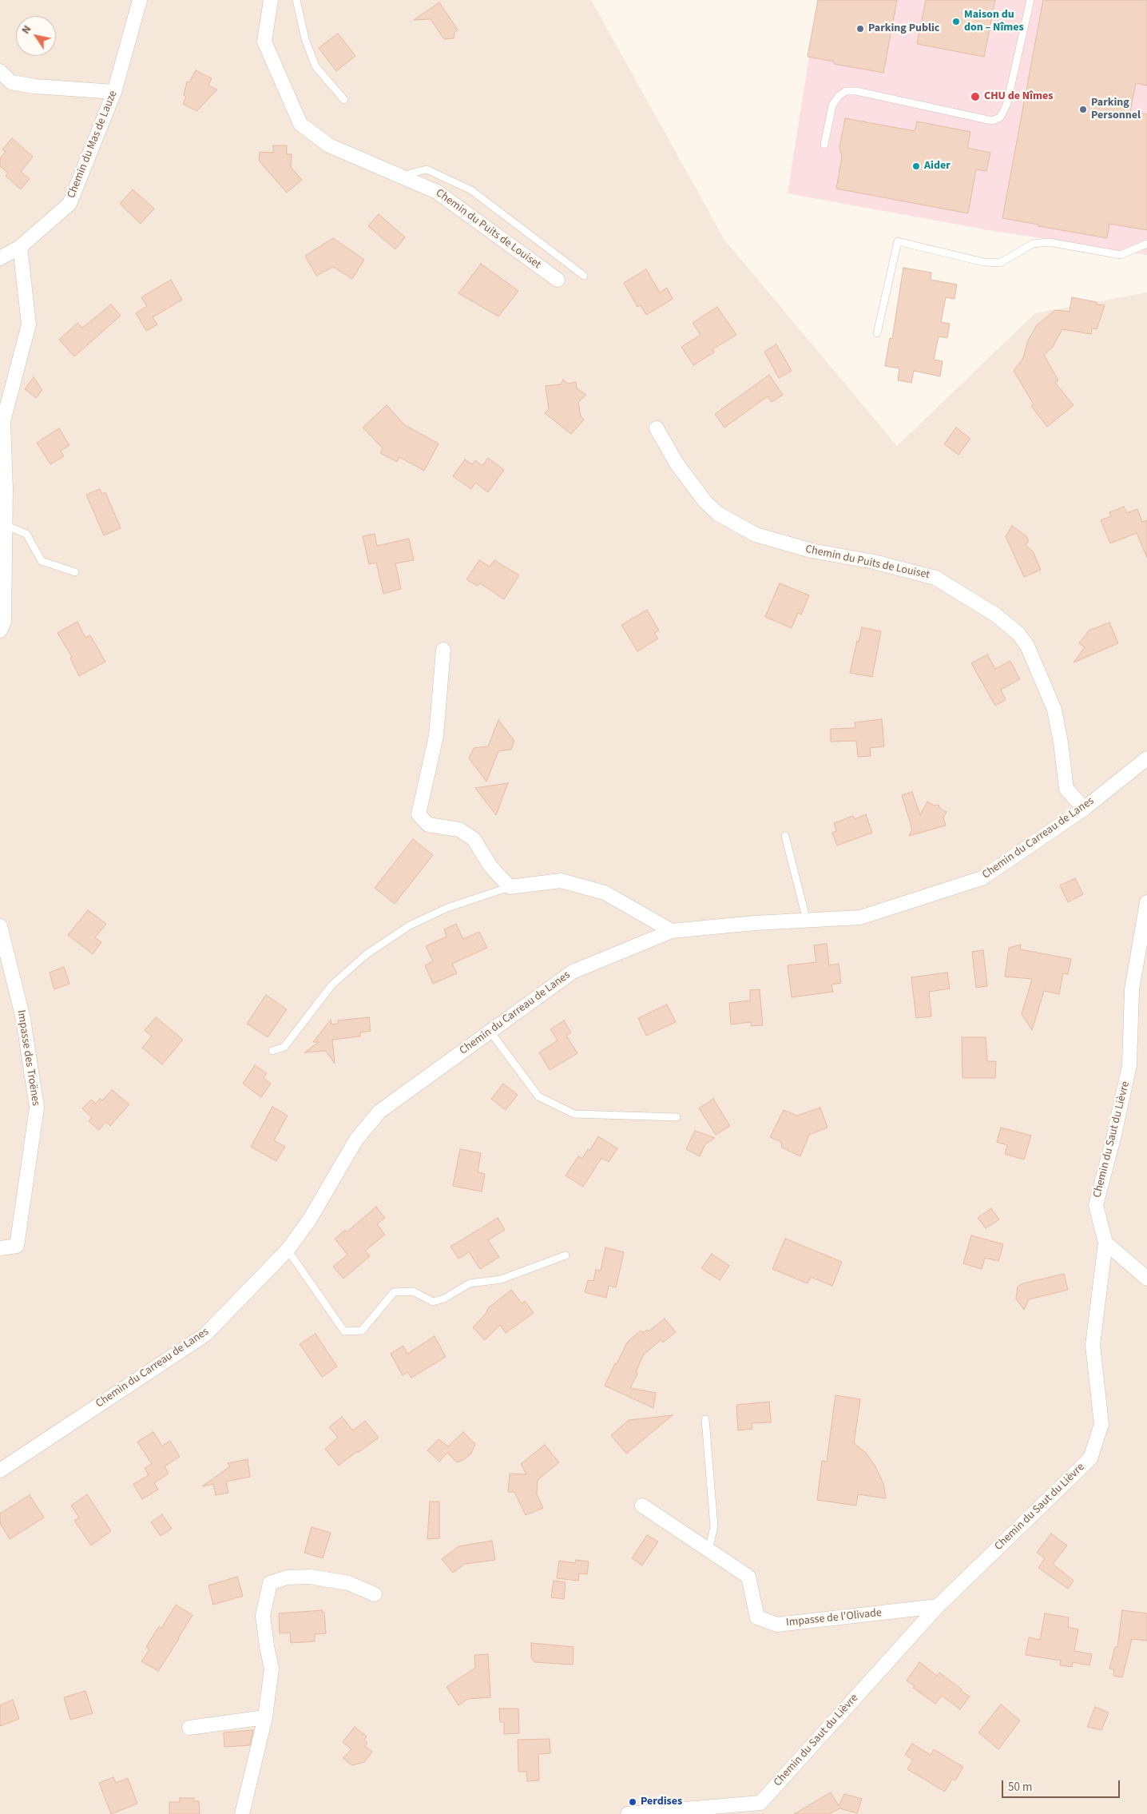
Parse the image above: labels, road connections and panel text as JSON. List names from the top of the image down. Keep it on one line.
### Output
{"streets":{"street":["Chemin du Mas de Lauze","Chemin du Puits de Louiset","Chemin du Carreau de Lanes","Impasse des Troënes","Chemin du Saut du Lièvre","Impasse de l'Olivade"]},"crossings":[["Chemin du Puits de Louiset","Chemin du Carreau de Lanes"],["Chemin du Saut du Lièvre","Impasse de l'Olivade"]],"places":["Maison du don – Nîmes","Parking Public","CHU de Nîmes","Parking Personnel","Aider","Perdises"],"scale_bar":"50 m","north":"top left"}
